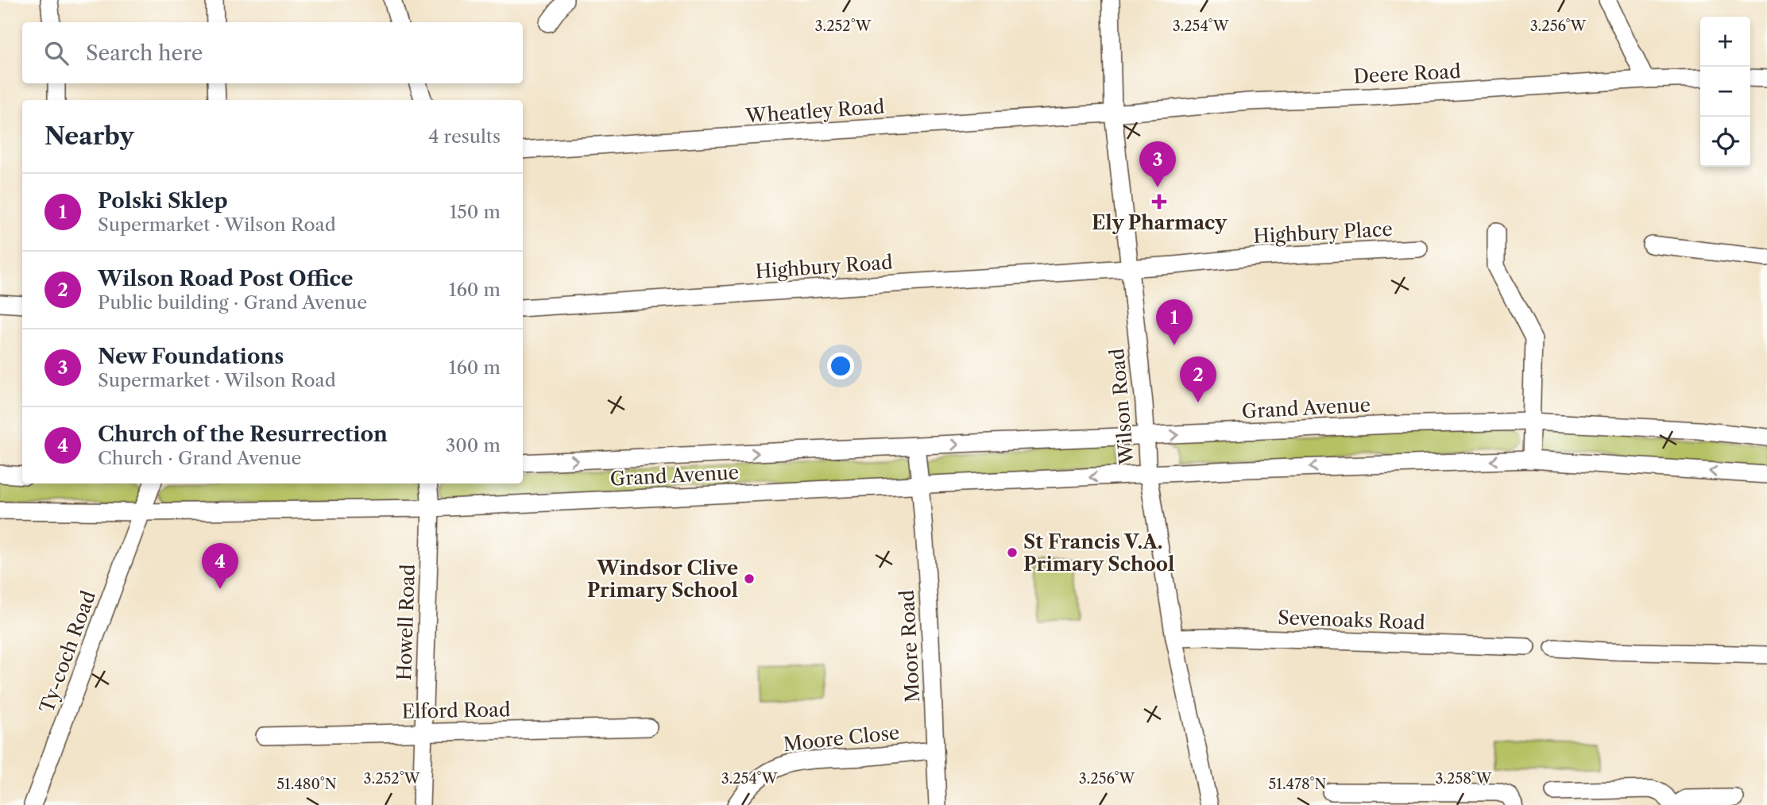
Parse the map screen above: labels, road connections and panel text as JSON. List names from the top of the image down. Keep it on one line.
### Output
{"streets":{"street":["Deere Road","Wheatley Road","Highbury Place","Highbury Road","Wilson Road","Grand Avenue","Sevenoaks Road","Howell Road","Moore Road","Ty-coch Road","Elford Road","Moore Close"]},"crossings":[["Deere Road","Wheatley Road"],["Deere Road","Wilson Road"],["Wheatley Road","Wilson Road"],["Highbury Place","Highbury Road"],["Highbury Place","Wilson Road"],["Highbury Road","Wilson Road"],["Wilson Road","Grand Avenue"],["Wilson Road","Sevenoaks Road"],["Grand Avenue","Howell Road"],["Grand Avenue","Moore Road"],["Grand Avenue","Ty-coch Road"],["Howell Road","Elford Road"],["Moore Road","Moore Close"]],"places":{"health":["Ely Pharmacy"],"other":["St Francis V.A. Primary School","Windsor Clive Primary School"]},"page":{"map_buttons":["+","−"],"search":"Search here","heading":["Nearby","4 results"],"pins":["3","1","2","4"],"list":[{"mark":"1","name":"Polski Sklep","note":"Supermarket · Wilson Road","value":"150 m"},{"mark":"2","name":"Wilson Road Post Office","note":"Public building · Grand Avenue","value":"160 m"},{"mark":"3","name":"New Foundations","note":"Supermarket · Wilson Road","value":"160 m"},{"mark":"4","name":"Church of the Resurrection","note":"Church · Grand Avenue","value":"300 m"}]},"coordinates":["3.252°W","3.254°W","3.256°W","3.258°W","51.480°N","51.478°N"]}
